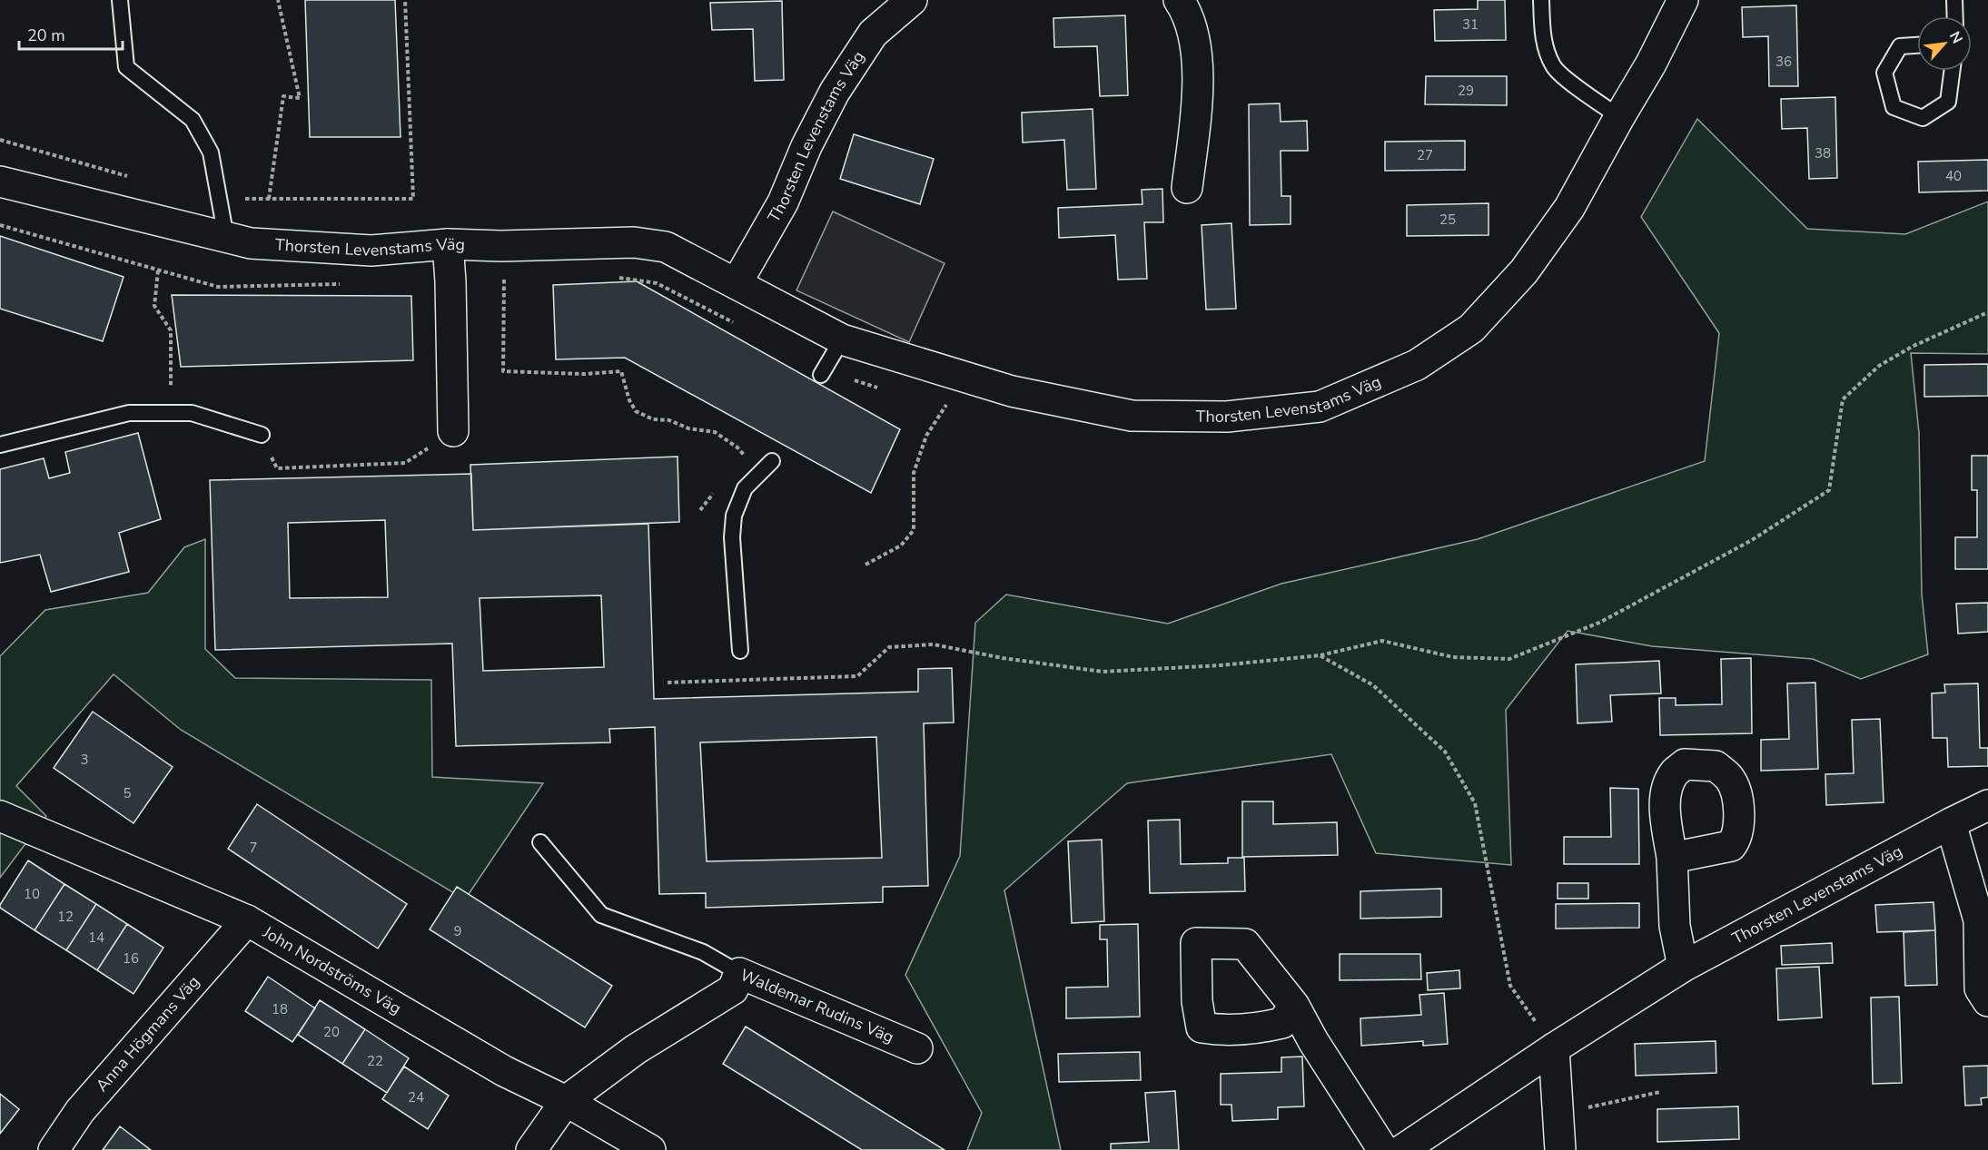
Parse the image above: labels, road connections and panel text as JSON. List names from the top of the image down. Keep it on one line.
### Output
{"streets":{"street":["Thorsten Levenstams Väg","John Nordströms Väg","Waldemar Rudins Väg","Anna Högmans Väg"]},"crossings":[["John Nordströms Väg","Waldemar Rudins Väg"],["John Nordströms Väg","Anna Högmans Väg"]],"house_numbers":["31","36","29","38","27","40","25","3","5","7","10","12","9","14","16","18","20","22","24"],"scale_bar":"20 m","north":"top right"}
